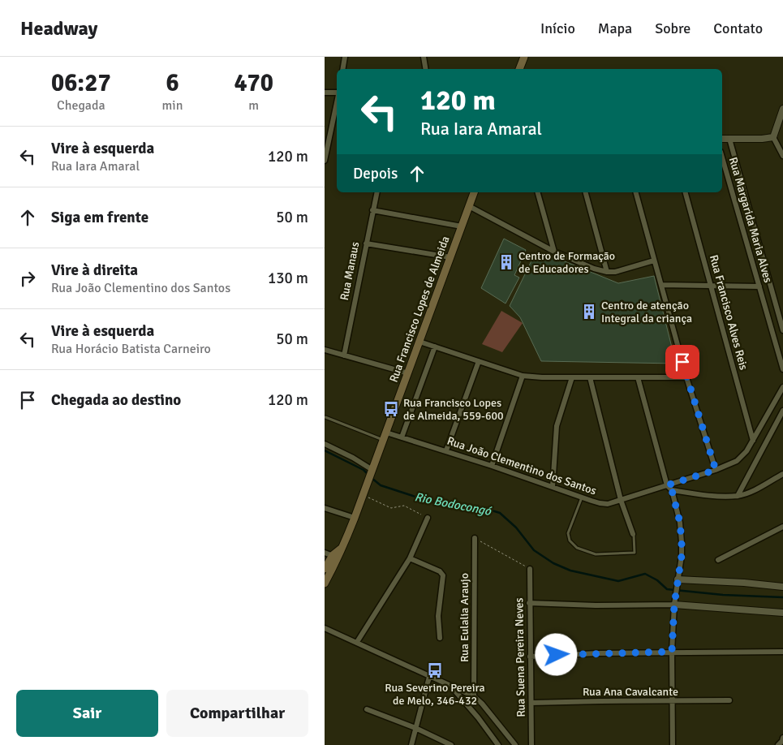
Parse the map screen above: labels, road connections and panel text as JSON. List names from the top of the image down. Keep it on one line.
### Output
{"streets":{"main road":["Rua Francisco Lopes de Almeida"],"street":["Rua Margarida Maria Alves","Rua Manaus","Rua Francisco Alves Reis","Rua João Clementino dos Santos","Rua Eulalia Araujo","Rua Suena Pereira Neves","Rua Ana Cavalcante"]},"crossings":[["Rua Francisco Lopes de Almeida","Rua João Clementino dos Santos"],["Rua Francisco Alves Reis","Rua João Clementino dos Santos"],["Rua Suena Pereira Neves","Rua Ana Cavalcante"]],"water":["Rio Bodocongó"],"places":{"building":["Centro de Formação de Educadores","Centro de atenção Integral da criança"],"bus stop":["Rua Francisco Lopes de Almeida, 559-600","Rua Severino Pereira de Melo, 346-432"]},"page":{"header":"Headway","nav":["Início","Mapa","Sobre","Contato"],"eta":["06:27","Chegada","6","min","470","m"],"turn":["120 m","Rua Iara Amaral"],"list":[{"name":"Vire à esquerda","note":"Rua Iara Amaral","value":"120 m"},{"name":"Siga em frente","value":"50 m"},{"name":"Vire à direita","note":"Rua João Clementino dos Santos","value":"130 m"},{"name":"Vire à esquerda","note":"Rua Horácio Batista Carneiro","value":"50 m"},{"name":"Chegada ao destino","value":"120 m"}],"then":"Depois","buttons":["Sair","Compartilhar"]}}
